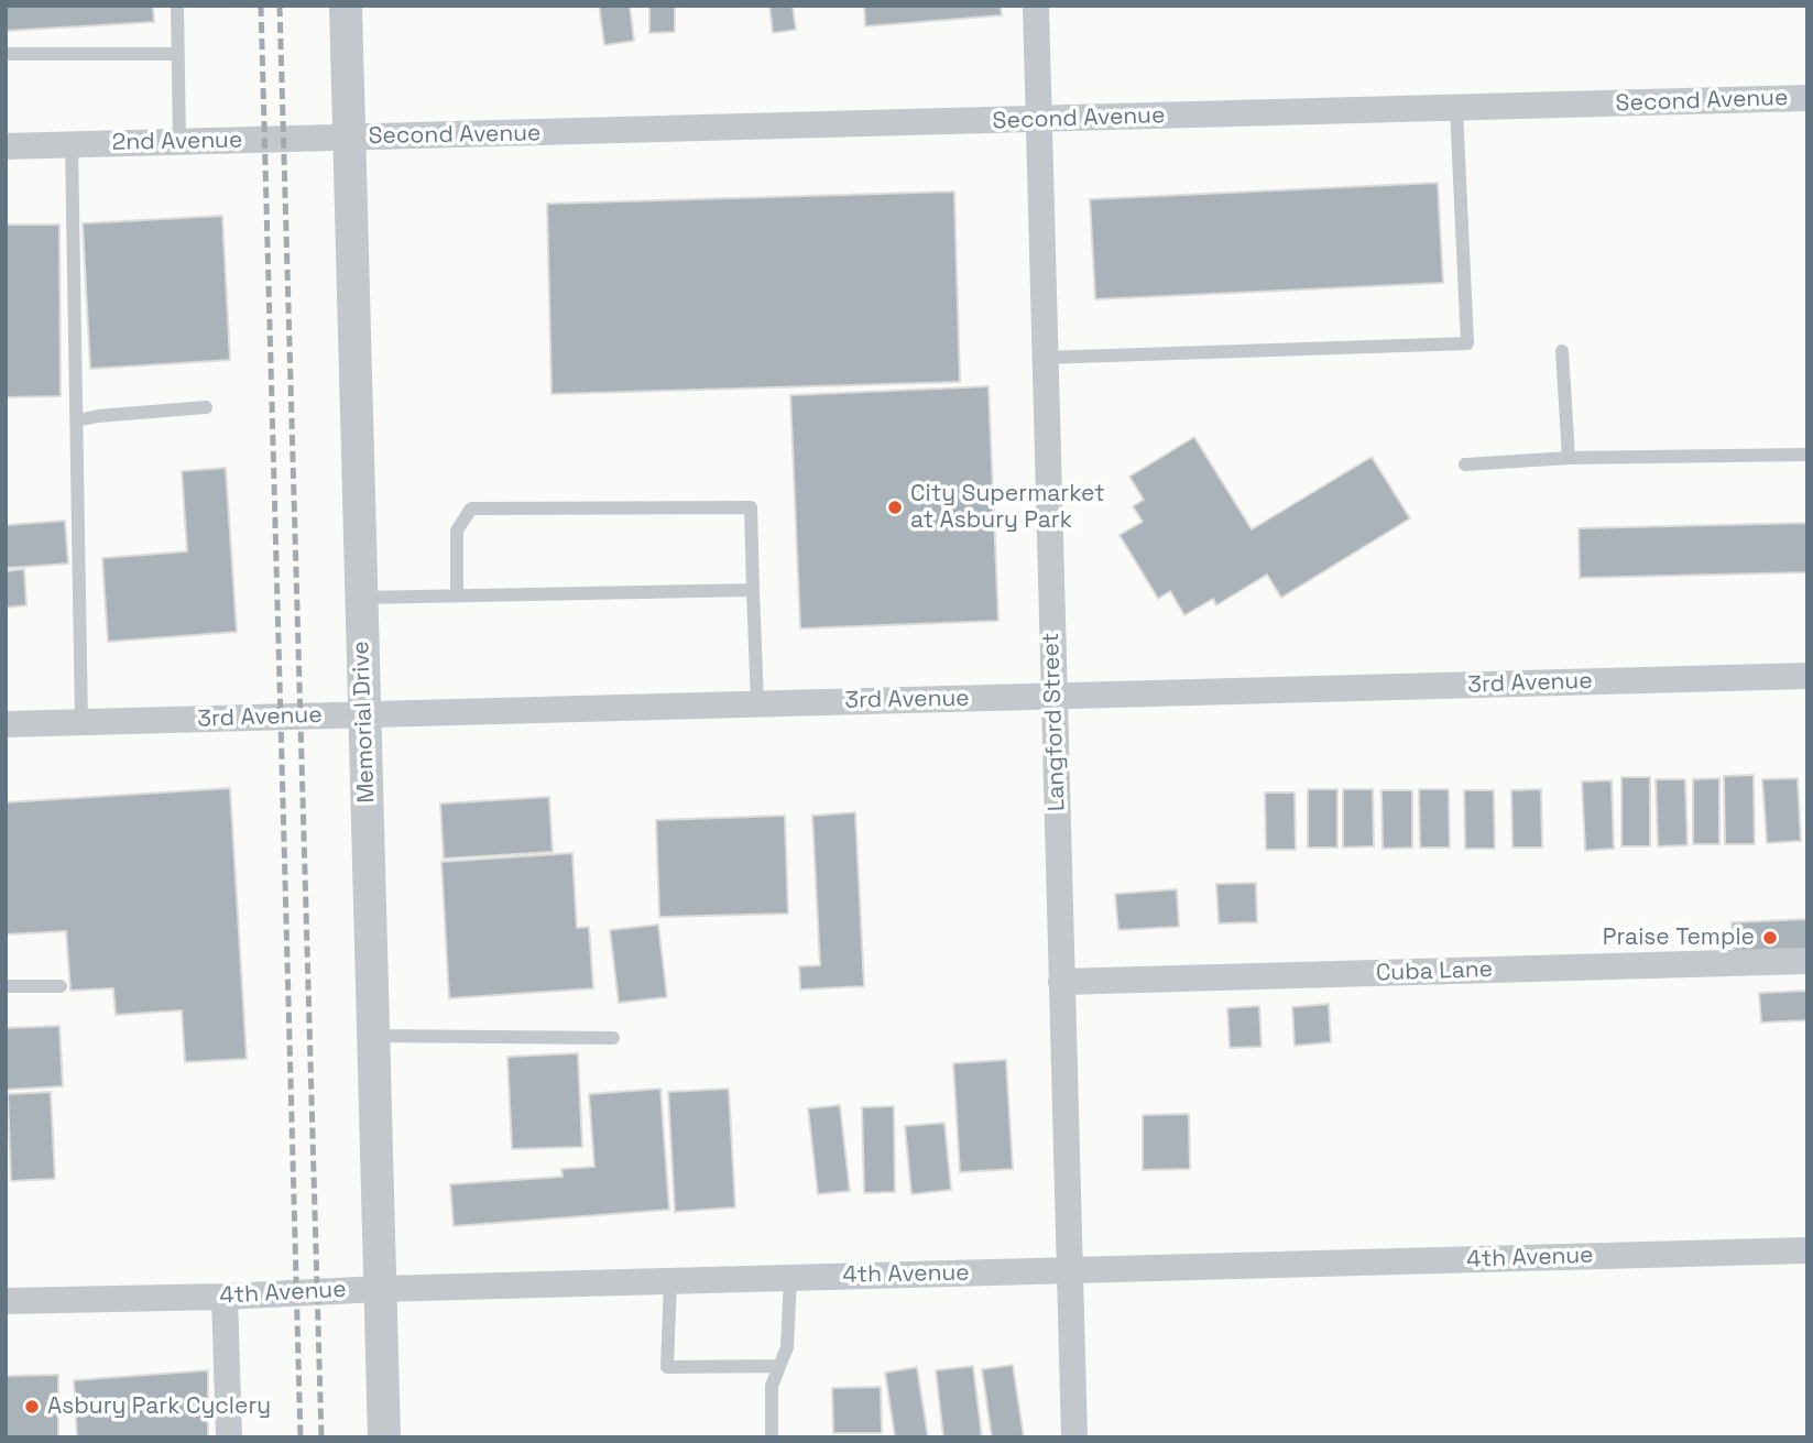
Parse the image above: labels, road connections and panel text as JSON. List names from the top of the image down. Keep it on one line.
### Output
{"streets":{"street":["Second Avenue","2nd Avenue","3rd Avenue","Memorial Drive","Langford Street","Cuba Lane","4th Avenue"]},"crossings":[["Second Avenue","2nd Avenue"],["Second Avenue","Memorial Drive"],["Second Avenue","Langford Street"],["2nd Avenue","Memorial Drive"],["3rd Avenue","Memorial Drive"],["3rd Avenue","Langford Street"],["Memorial Drive","4th Avenue"],["Langford Street","Cuba Lane"],["Langford Street","4th Avenue"]],"places":["City Supermarket at Asbury Park","Praise Temple","Asbury Park Cyclery"]}
